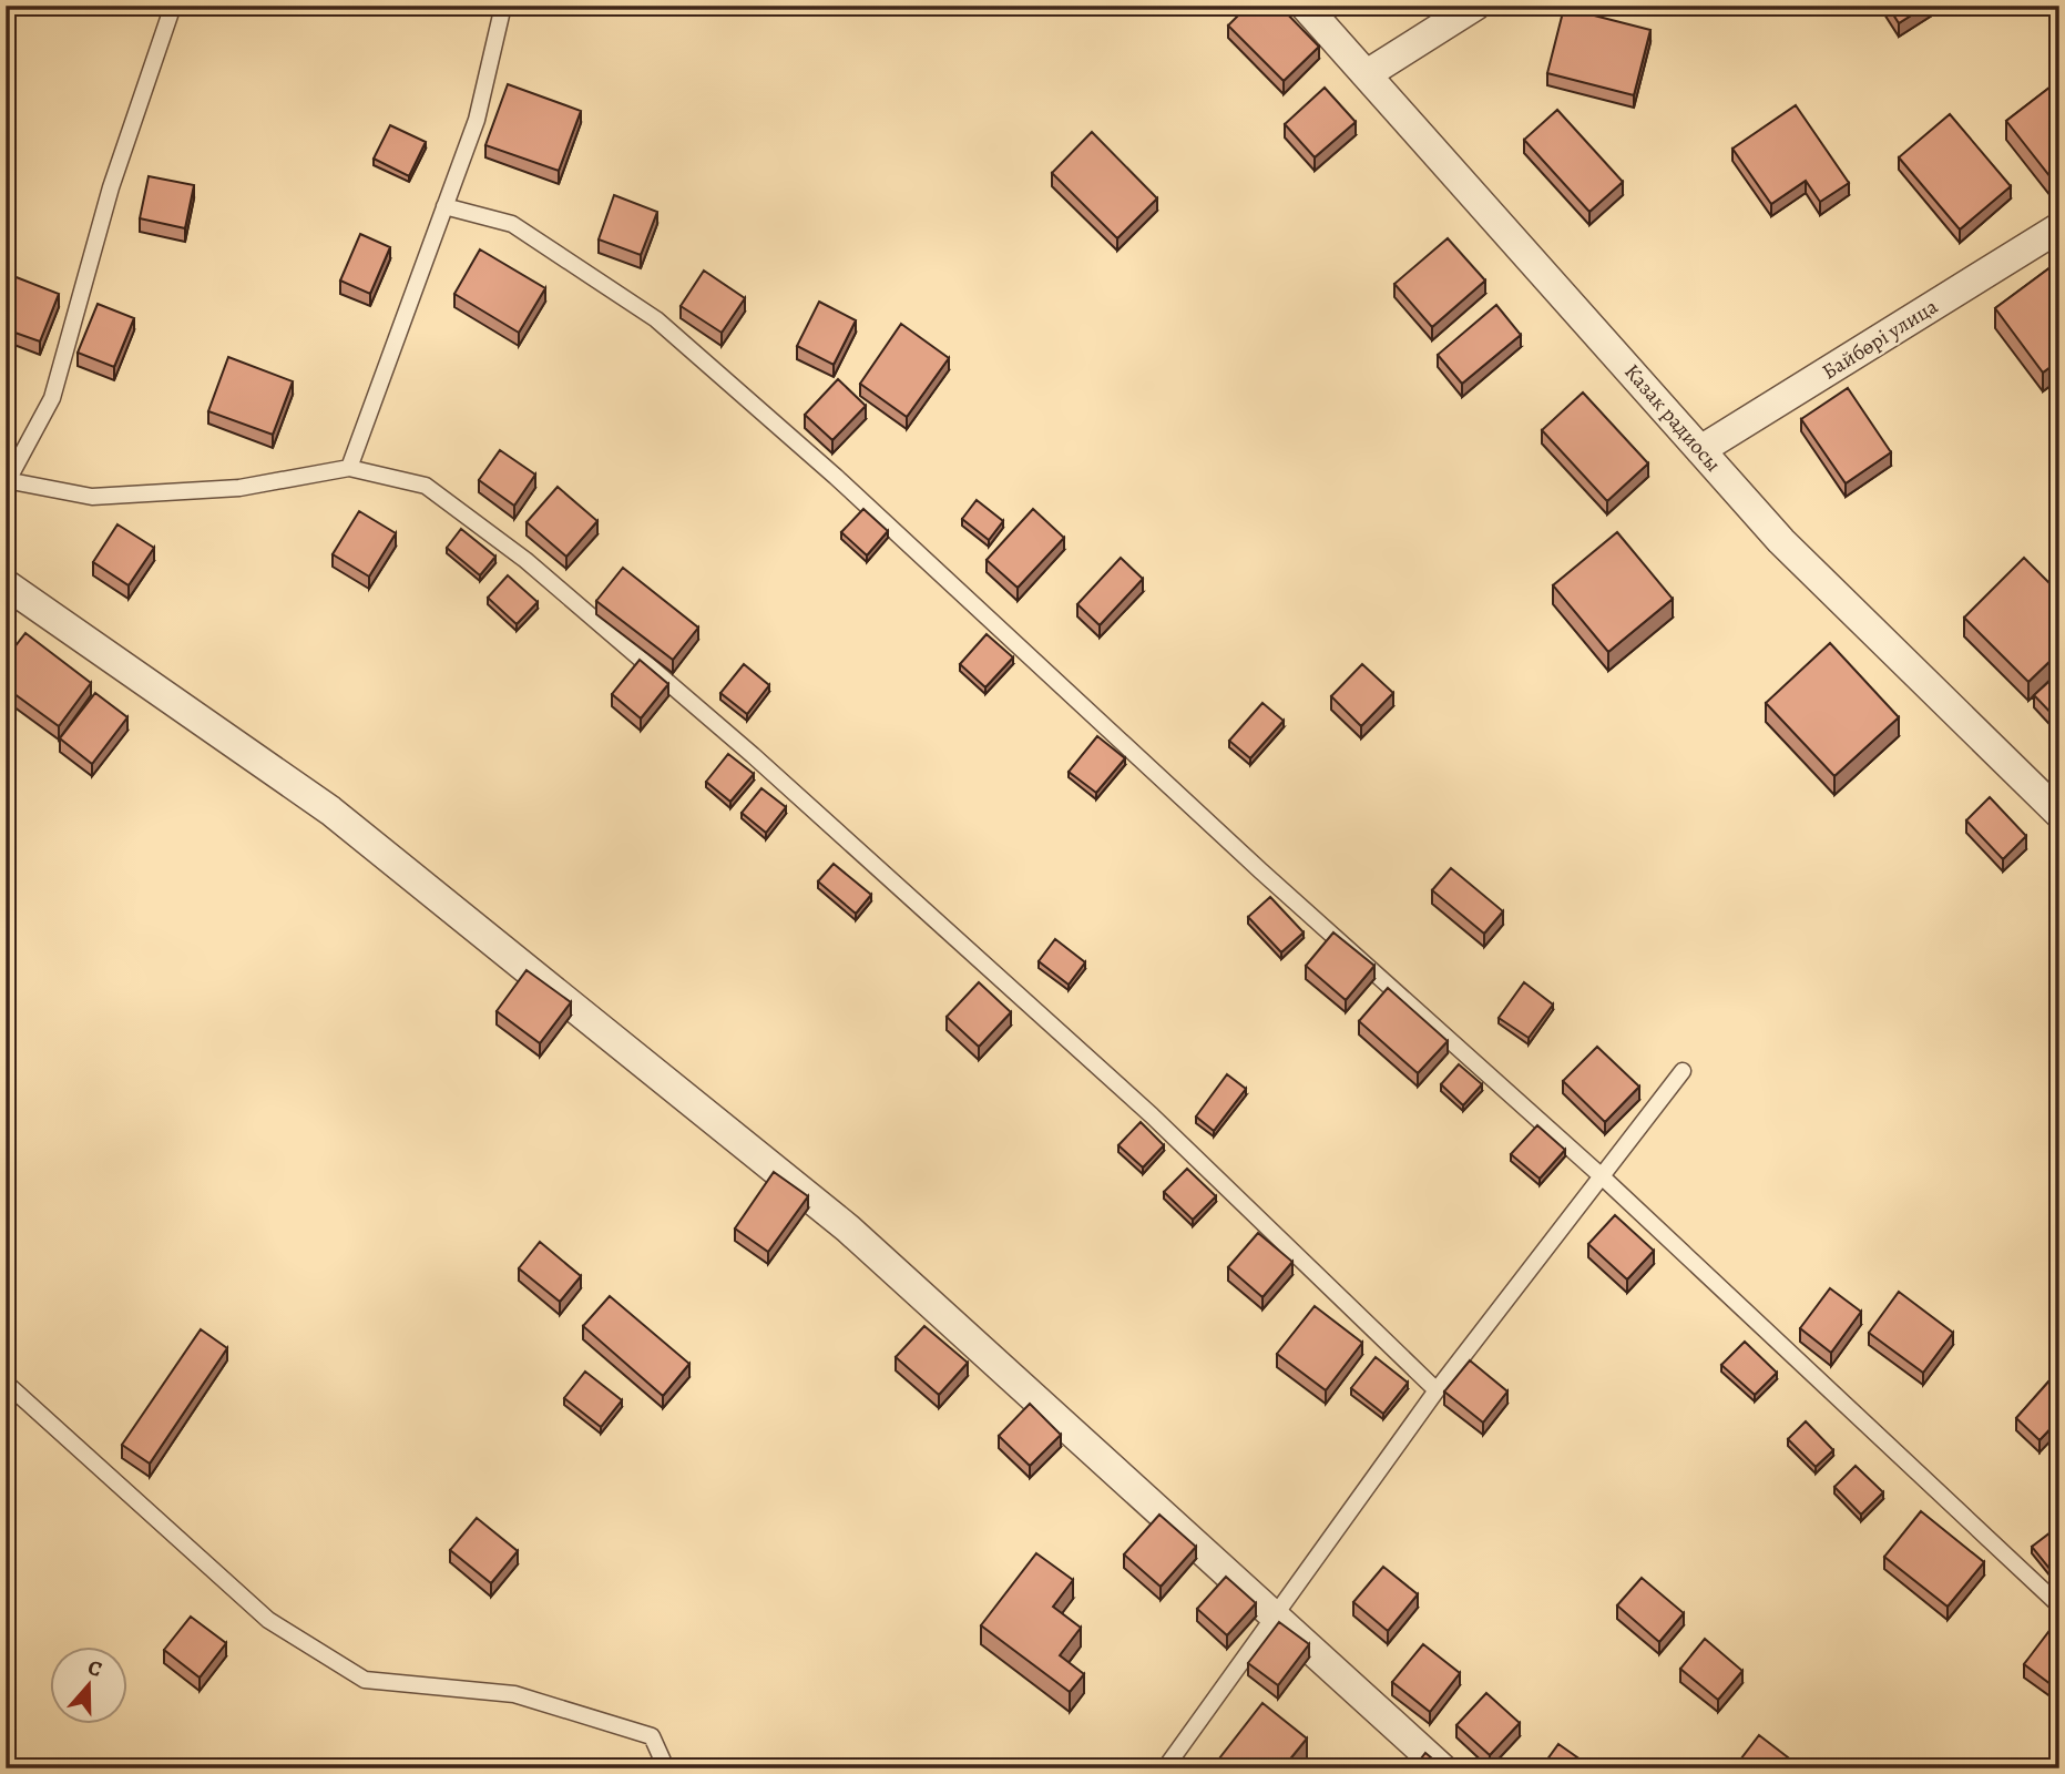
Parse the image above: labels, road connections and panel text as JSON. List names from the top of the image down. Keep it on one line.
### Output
{"streets":{"street":["Байбөрі улица","Казак радиосы"]},"crossings":[["Байбөрі улица","Казак радиосы"]],"north":"top"}
